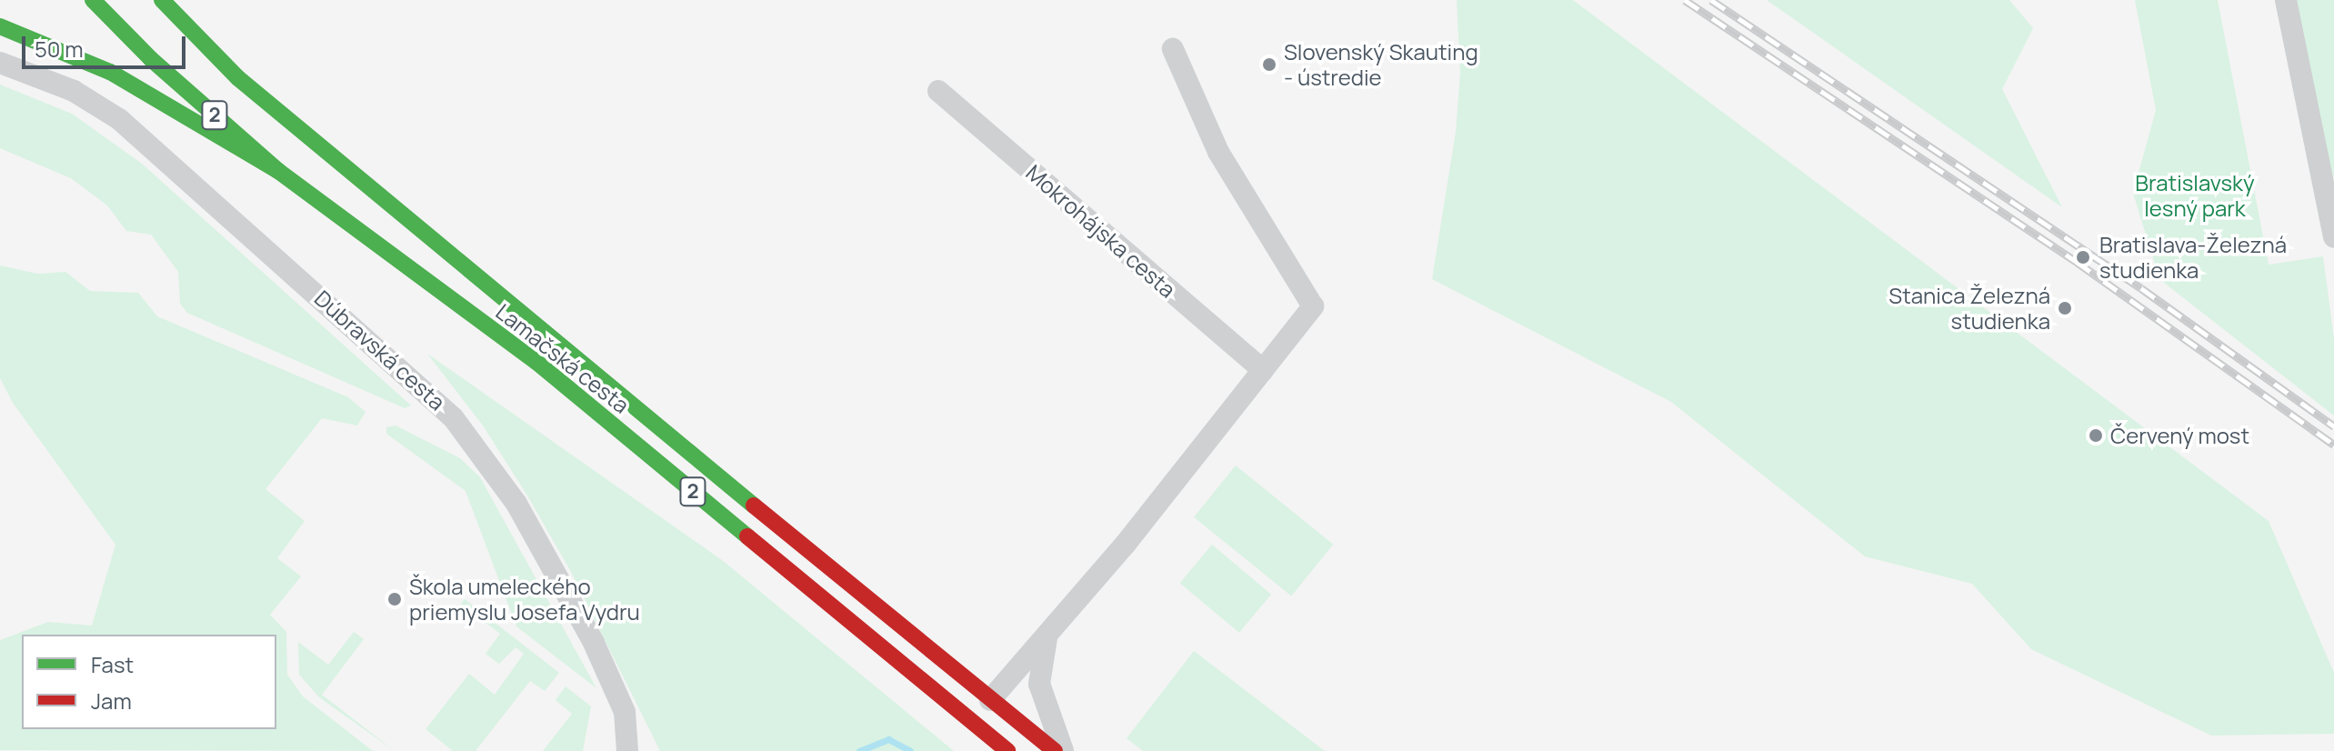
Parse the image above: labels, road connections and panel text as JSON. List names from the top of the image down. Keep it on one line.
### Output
{"streets":{"main road":["2","Lamačská cesta"],"street":["Mokrohájska cesta","Dúbravská cesta"]},"parks":["Bratislavský lesný park"],"places":["Slovenský Skauting - ústredie","Bratislava-Železná studienka","Stanica Železná studienka","Červený most","Škola umeleckého priemyslu Josefa Vydru"],"legend":["Fast","Jam"],"scale_bar":"50 m"}
